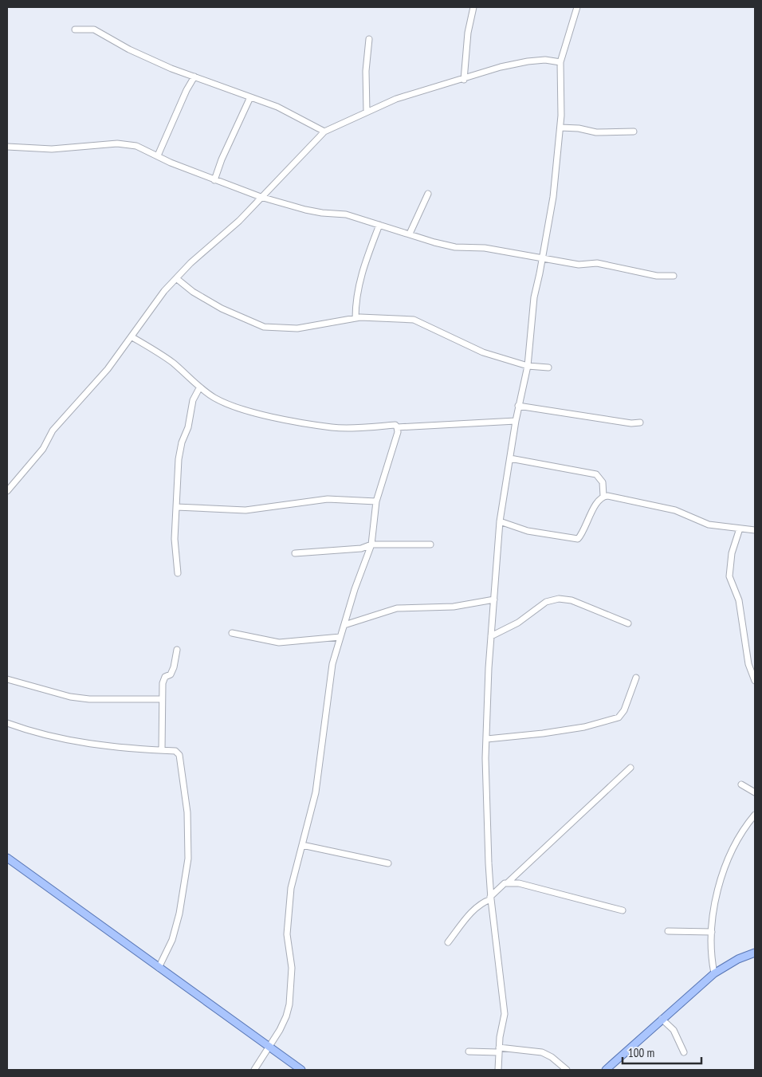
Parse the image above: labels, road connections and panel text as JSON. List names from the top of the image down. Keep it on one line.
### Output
{"scale_bar":"100 m"}
